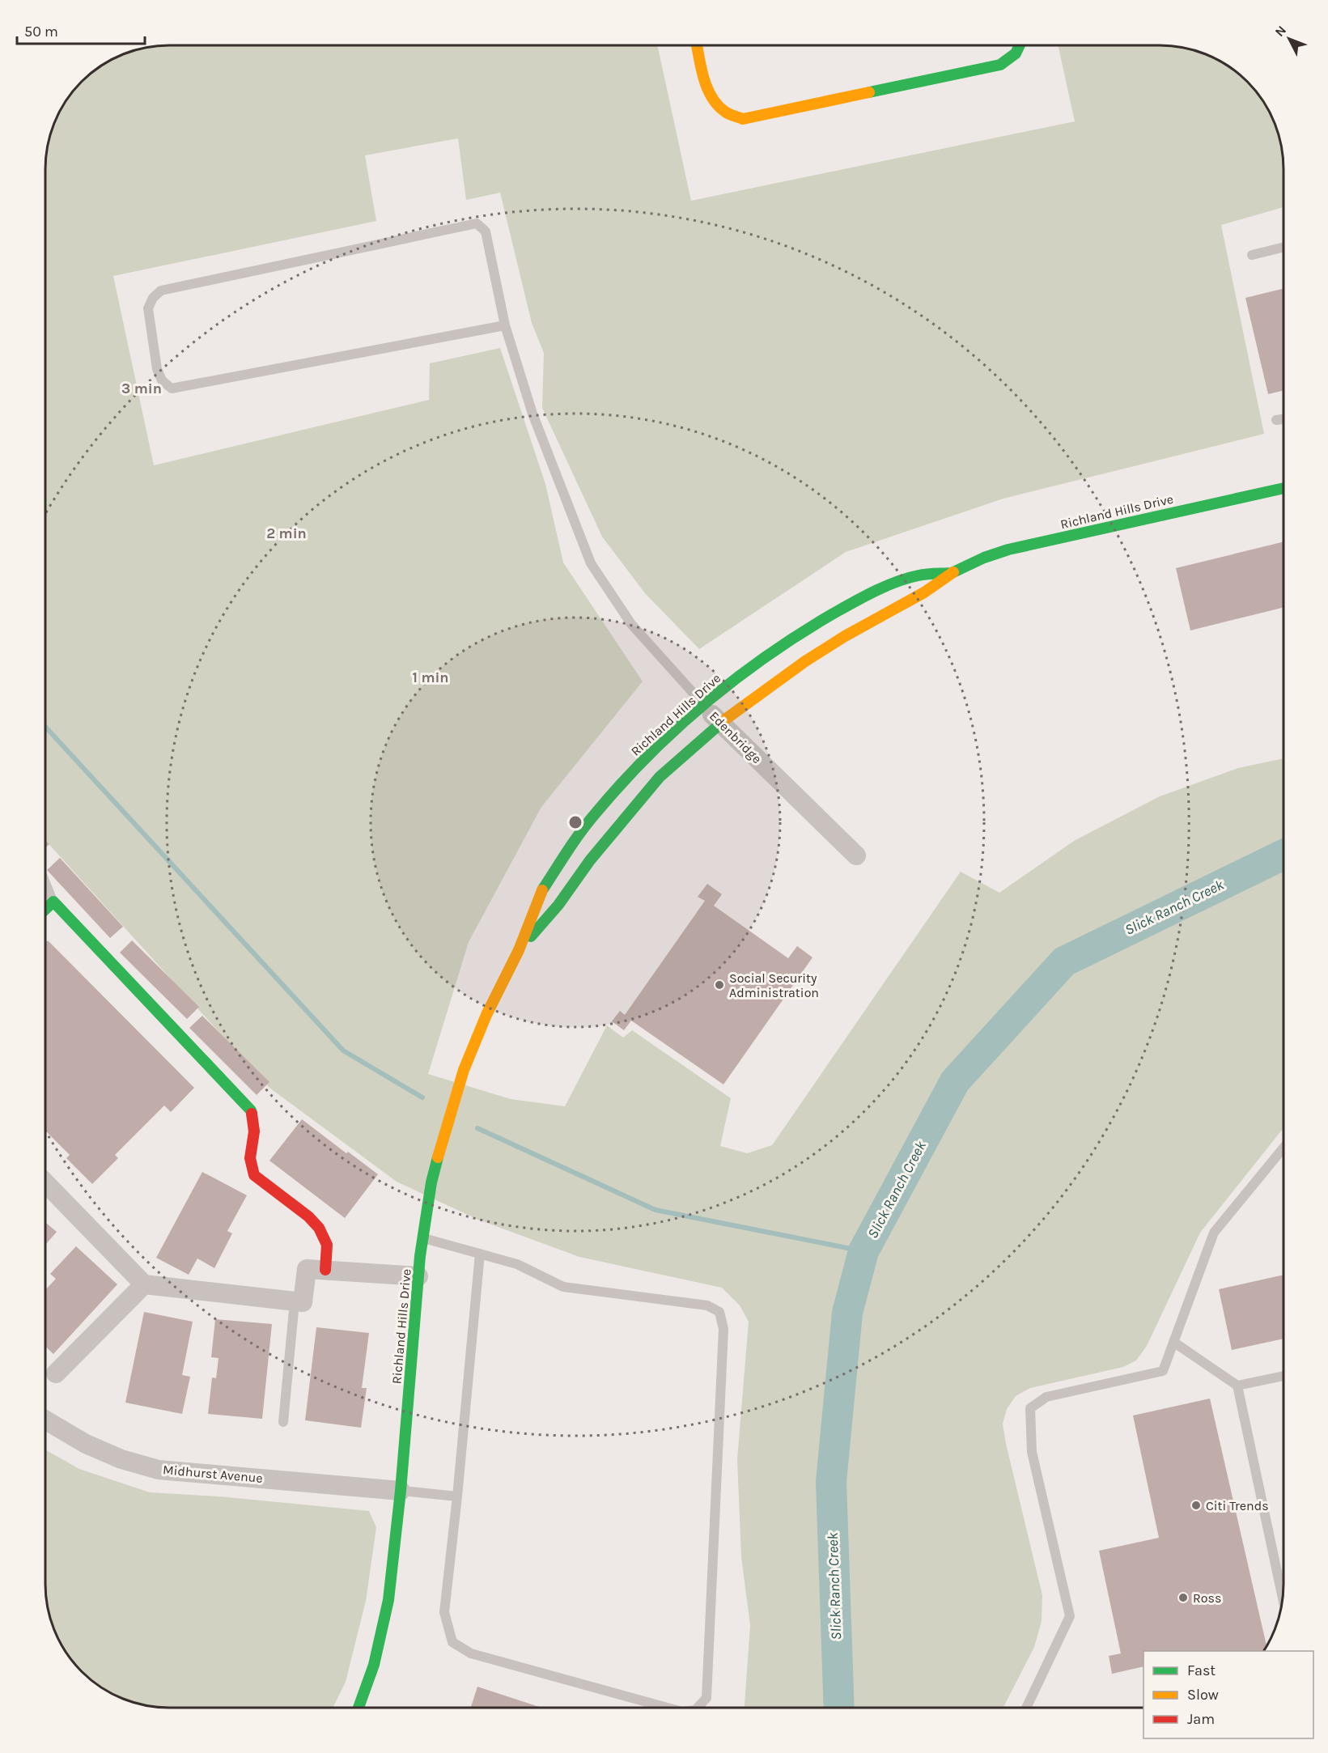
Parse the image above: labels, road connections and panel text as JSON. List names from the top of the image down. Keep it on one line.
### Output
{"streets":{"street":["Richland Hills Drive","Edenbridge","Midhurst Avenue"]},"crossings":[["Richland Hills Drive","Edenbridge"],["Richland Hills Drive","Midhurst Avenue"]],"water":["Slick Ranch Creek"],"places":["Social Security Administration","Citi Trends","Ross"],"legend":["Fast","Slow","Jam"],"scale_bar":"50 m","north":"top left","rings":["3 min","2 min","1 min"]}
